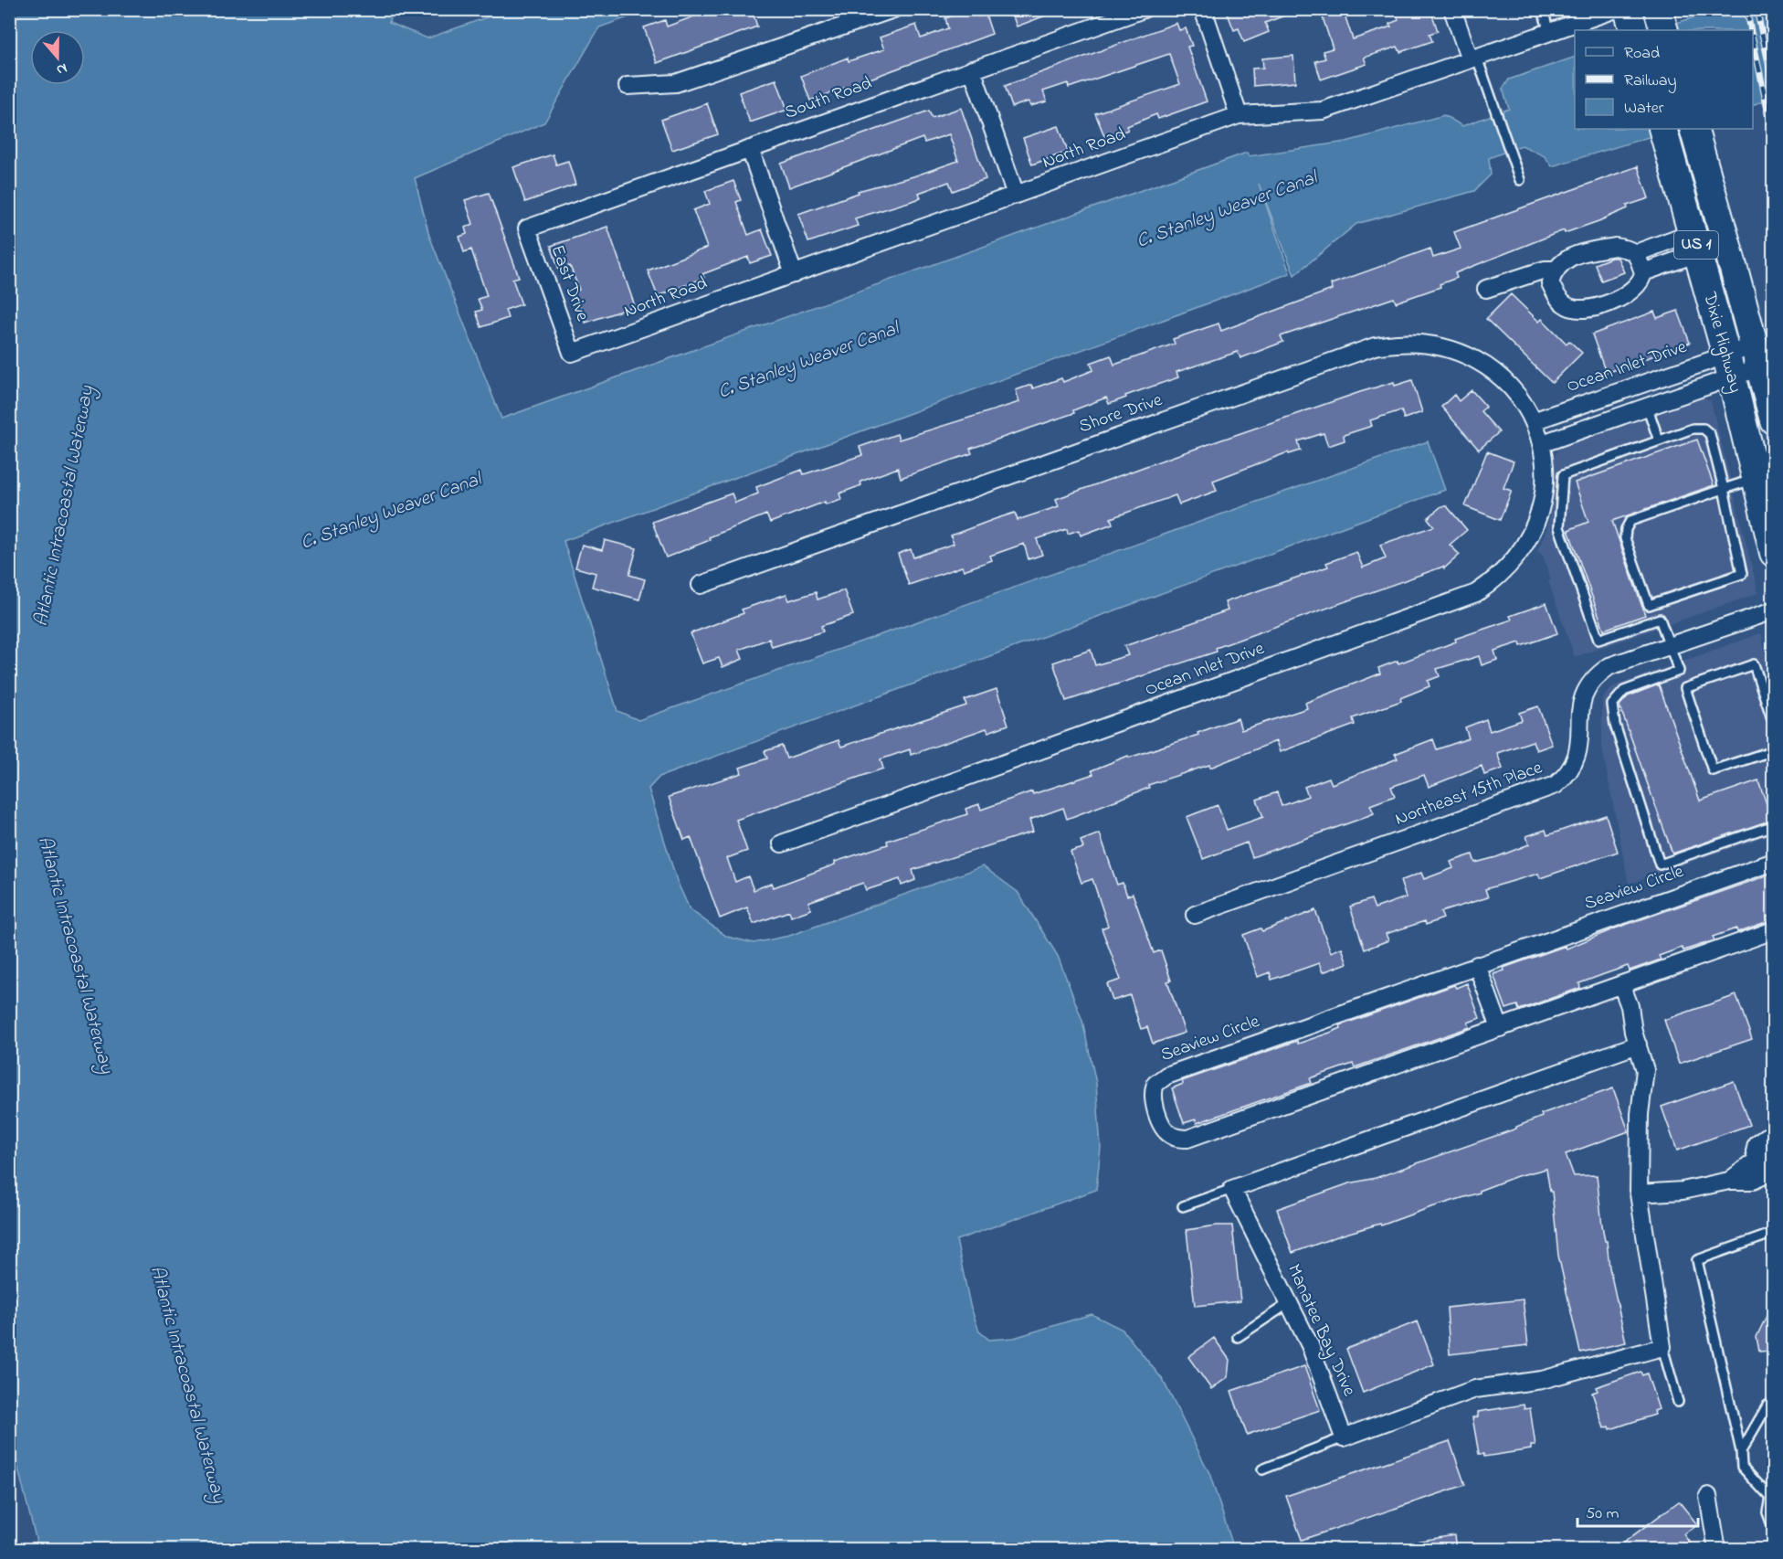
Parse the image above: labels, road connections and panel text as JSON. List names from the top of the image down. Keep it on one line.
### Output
{"streets":{"main road":["US 1","Dixie Highway"],"street":["South Road","North Road","East Drive","Ocean Inlet Drive","Shore Drive","Northeast 15th Place","Seaview Circle","Manatee Bay Drive"]},"crossings":[["South Road","East Drive"],["North Road","East Drive"],["Dixie Highway","Ocean Inlet Drive"],["Ocean Inlet Drive","Shore Drive"]],"water":["C. Stanley Weaver Canal","Atlantic Intracoastal Waterway"],"legend":["Road","Railway","Water"],"scale_bar":"50 m","north":"bottom"}
